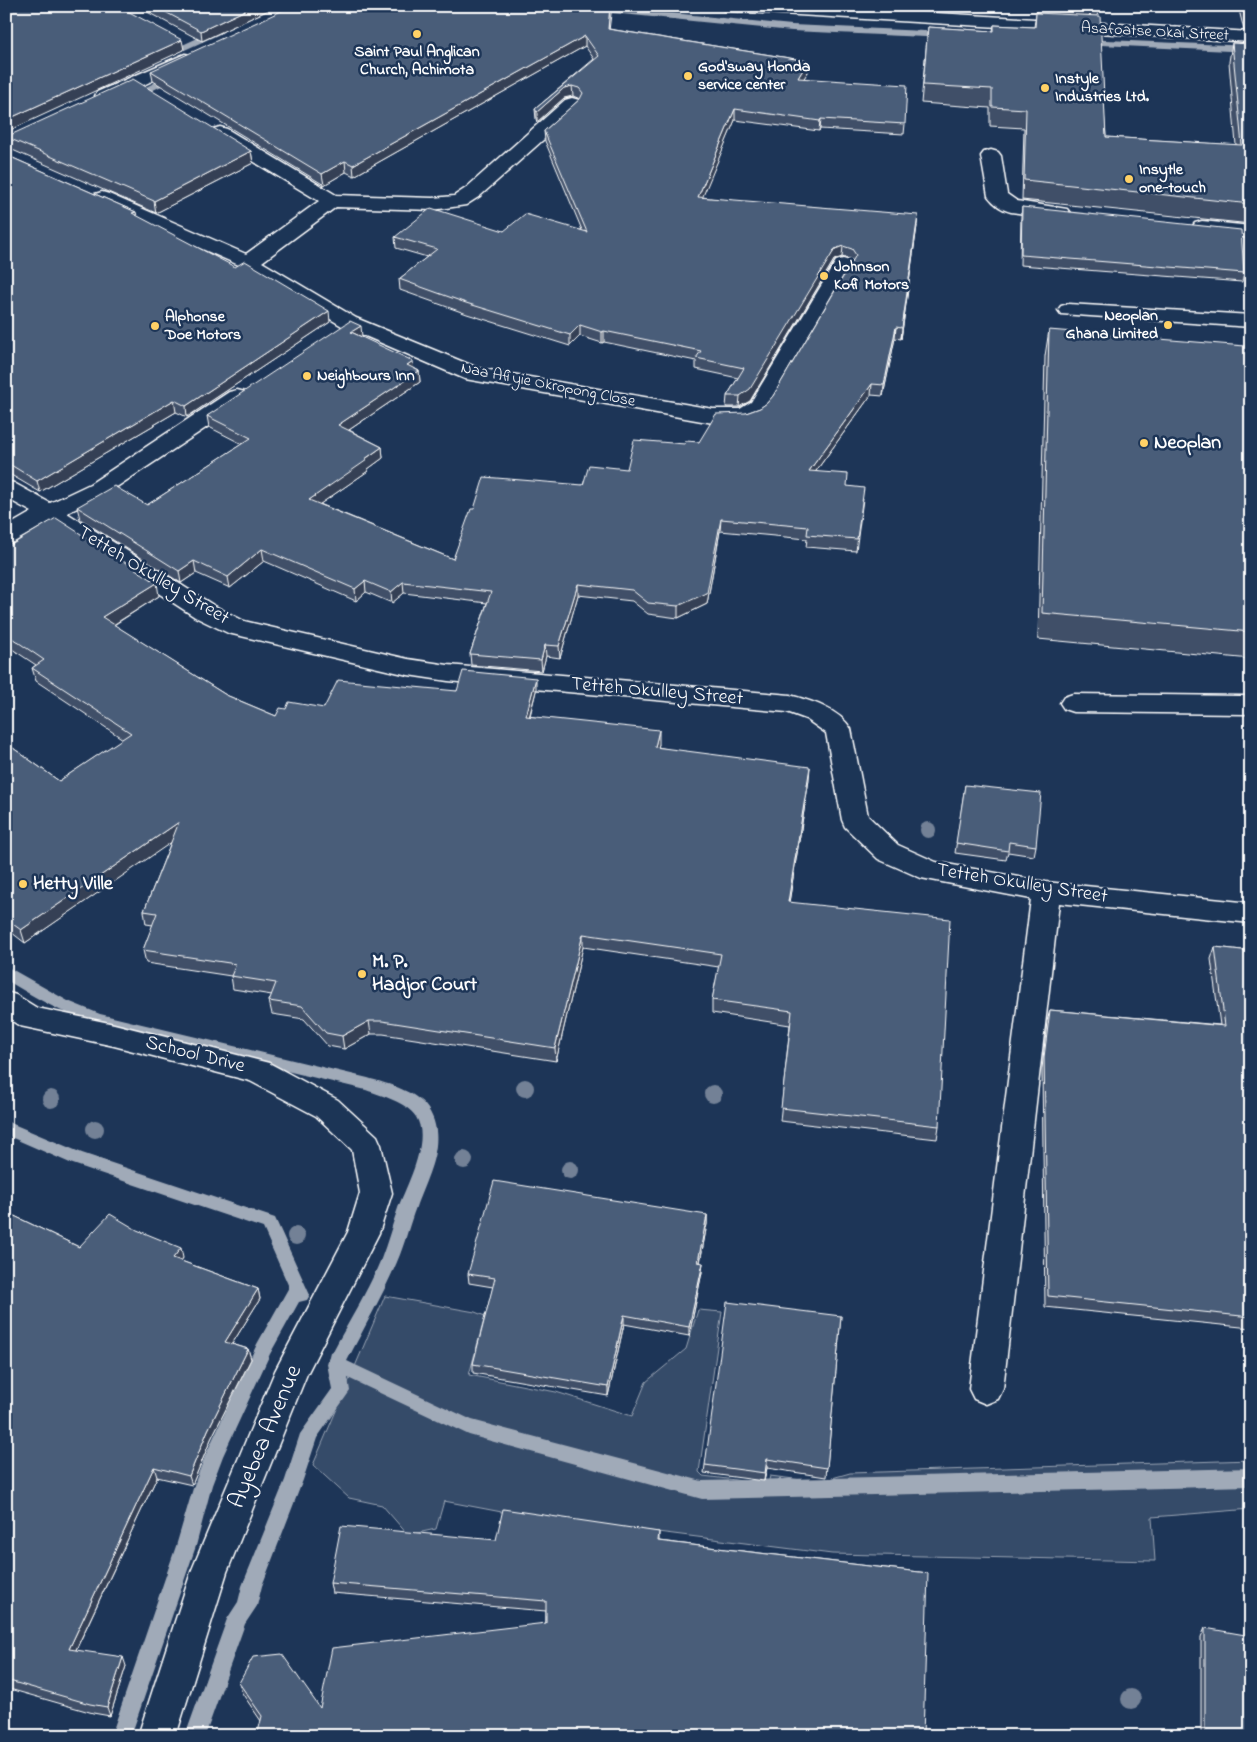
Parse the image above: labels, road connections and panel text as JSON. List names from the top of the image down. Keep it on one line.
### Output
{"streets":{"street":["Asafoatse Okai Street","Naa Afiyie Okropong Close","Tetteh Okulley Street","School Drive","Ayebea Avenue"]},"crossings":[["School Drive","Ayebea Avenue"]],"places":["Saint Paul Anglican Church, Achimota","God'sway Honda service center","Instyle Industries Ltd.","Insytle one-touch","Johnson Kofi Motors","Neoplan Ghana Limited","Alphonse Doe Motors","Neighbours Inn","Neoplan","Hetty Ville","M. P. Hadjor Court"]}
